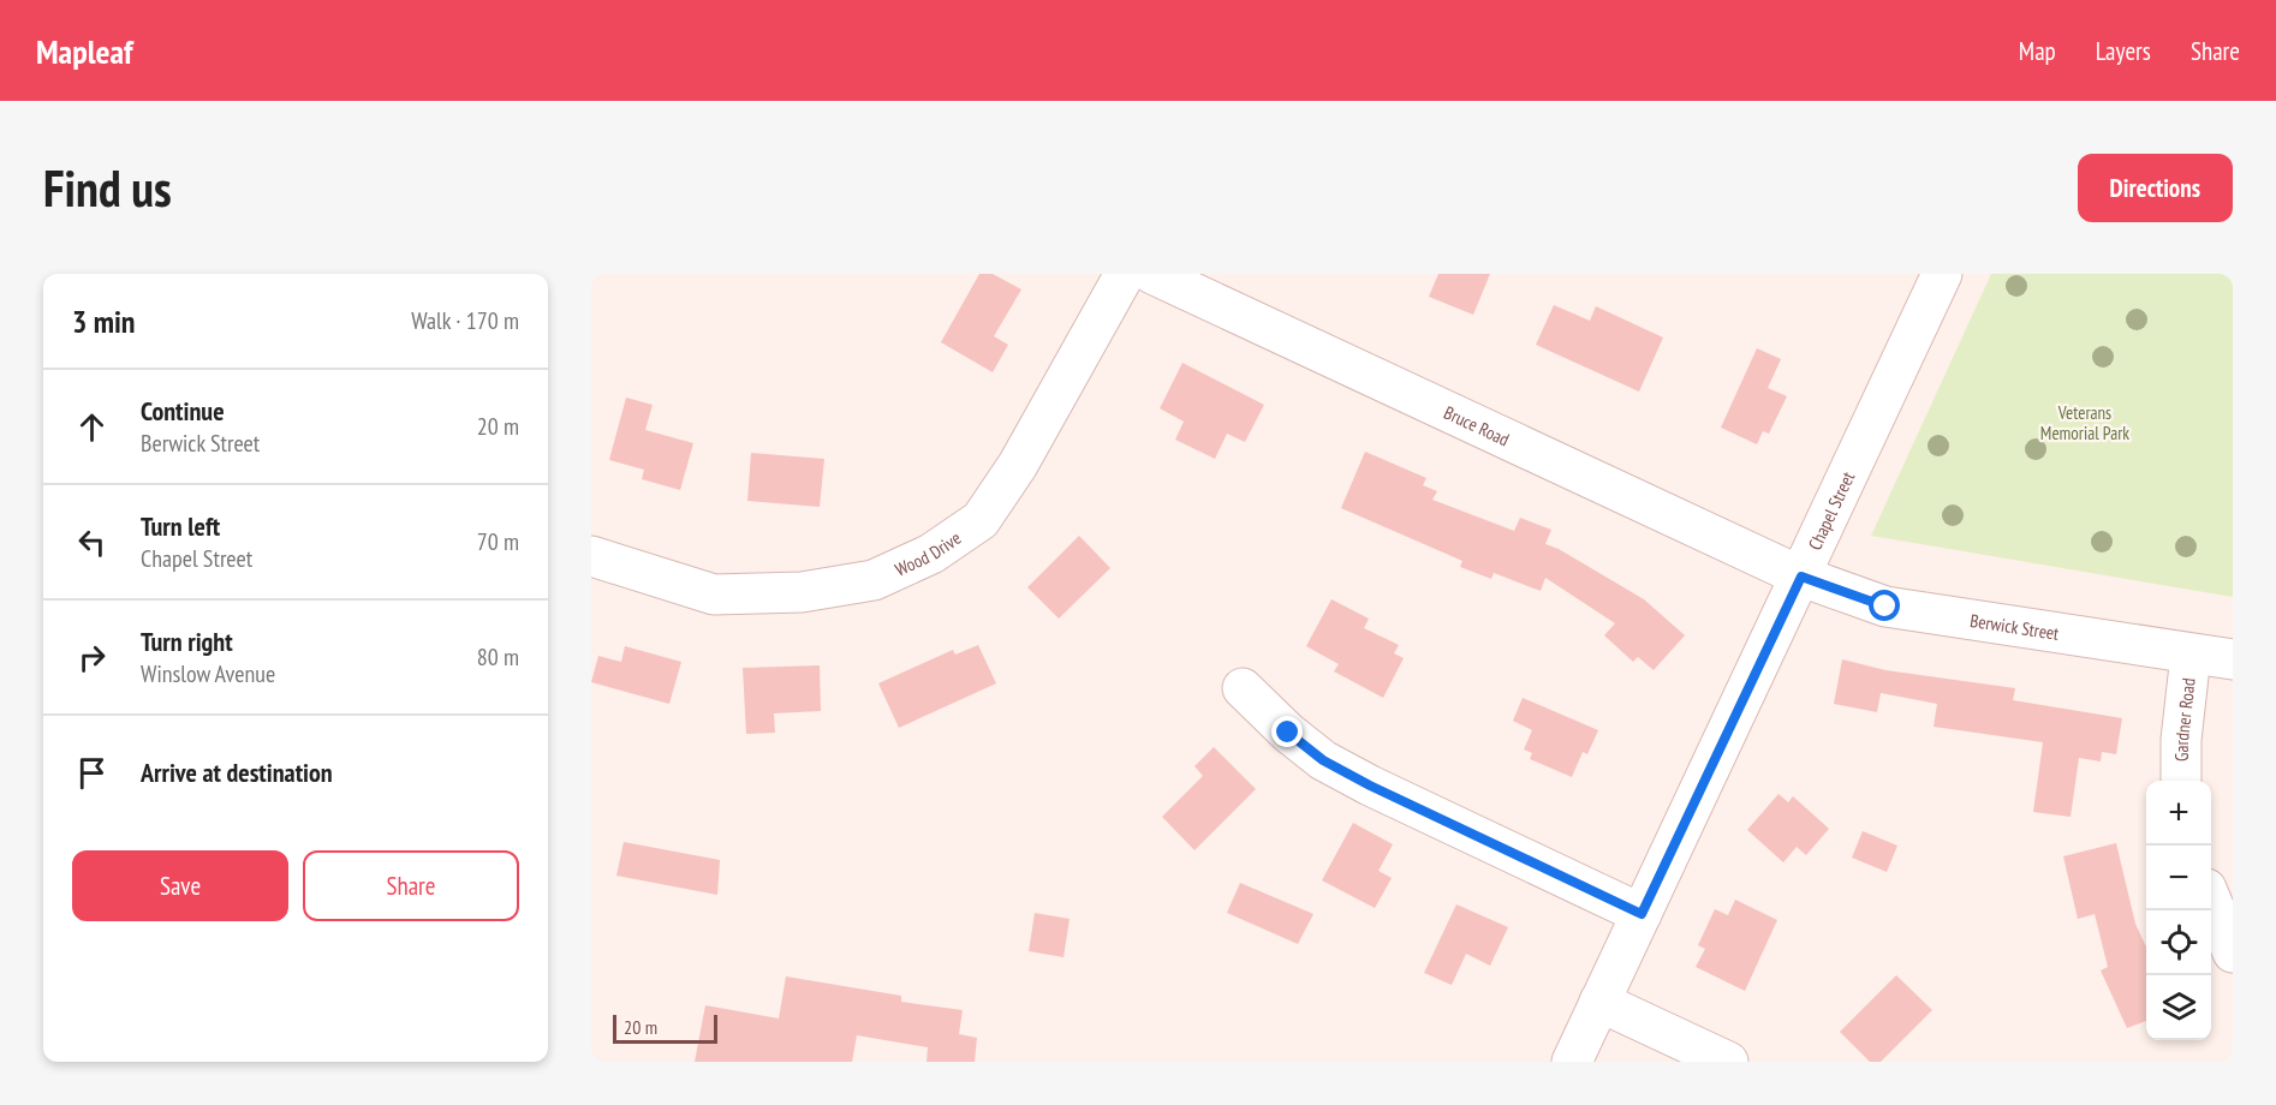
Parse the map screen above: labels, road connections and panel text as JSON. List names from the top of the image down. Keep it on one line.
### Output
{"streets":{"street":["Bruce Road","Chapel Street","Wood Drive","Berwick Street","Gardner Road"]},"crossings":[["Bruce Road","Chapel Street"],["Bruce Road","Berwick Street"],["Chapel Street","Berwick Street"],["Berwick Street","Gardner Road"]],"parks":["Veterans Memorial Park"],"scale_bar":"20 m","page":{"header":"Mapleaf","nav":["Map","Layers","Share"],"buttons":["Directions",["Save","Share"]],"title":"Find us","heading":["3 min","Walk · 170 m"],"list":[["Continue","Berwick Street","20 m"],["Turn left","Chapel Street","70 m"],["Turn right","Winslow Avenue","80 m"],"Arrive at destination"],"map_buttons":["+","−"],"scale":"20 m"}}
